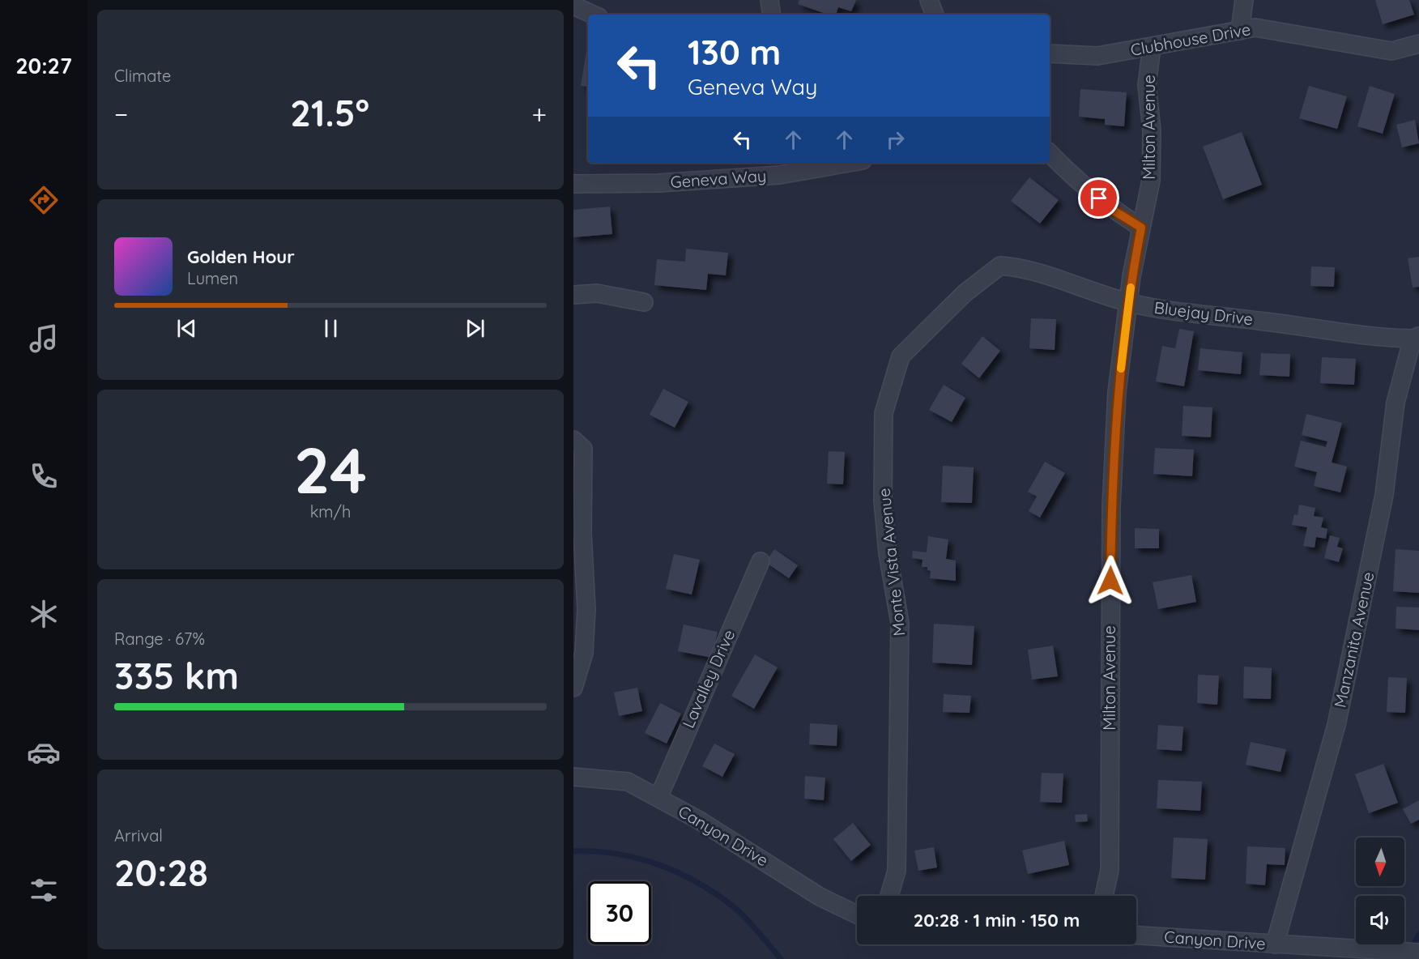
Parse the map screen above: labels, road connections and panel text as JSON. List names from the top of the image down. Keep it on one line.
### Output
{"streets":{"street":["Clubhouse Drive","Milton Avenue","Geneva Way","Bluejay Drive","Monte Vista Avenue","Manzanita Avenue","Lavalley Drive","Canyon Drive"]},"crossings":[["Clubhouse Drive","Milton Avenue"],["Milton Avenue","Bluejay Drive"],["Bluejay Drive","Monte Vista Avenue"],["Bluejay Drive","Manzanita Avenue"],["Manzanita Avenue","Canyon Drive"],["Lavalley Drive","Canyon Drive"]],"north":"bottom","page":{"tabs":"20:27","tile":["Climate",["24","km/h"],["Range · 67%","335 km"],["Arrival","20:28"]],"turn":["130 m","Geneva Way"],"heat":["−","21.5°","+"],"song":["Golden Hour","Lumen"],"limit":"30","trip":"20:28 · 1 min · 150 m"}}
